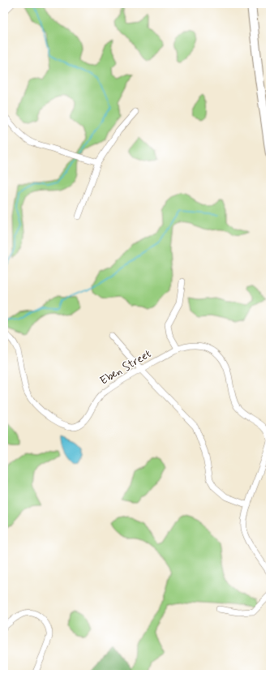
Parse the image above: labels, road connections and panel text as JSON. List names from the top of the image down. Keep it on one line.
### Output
{"streets":{"street":["Eben Street"]}}
